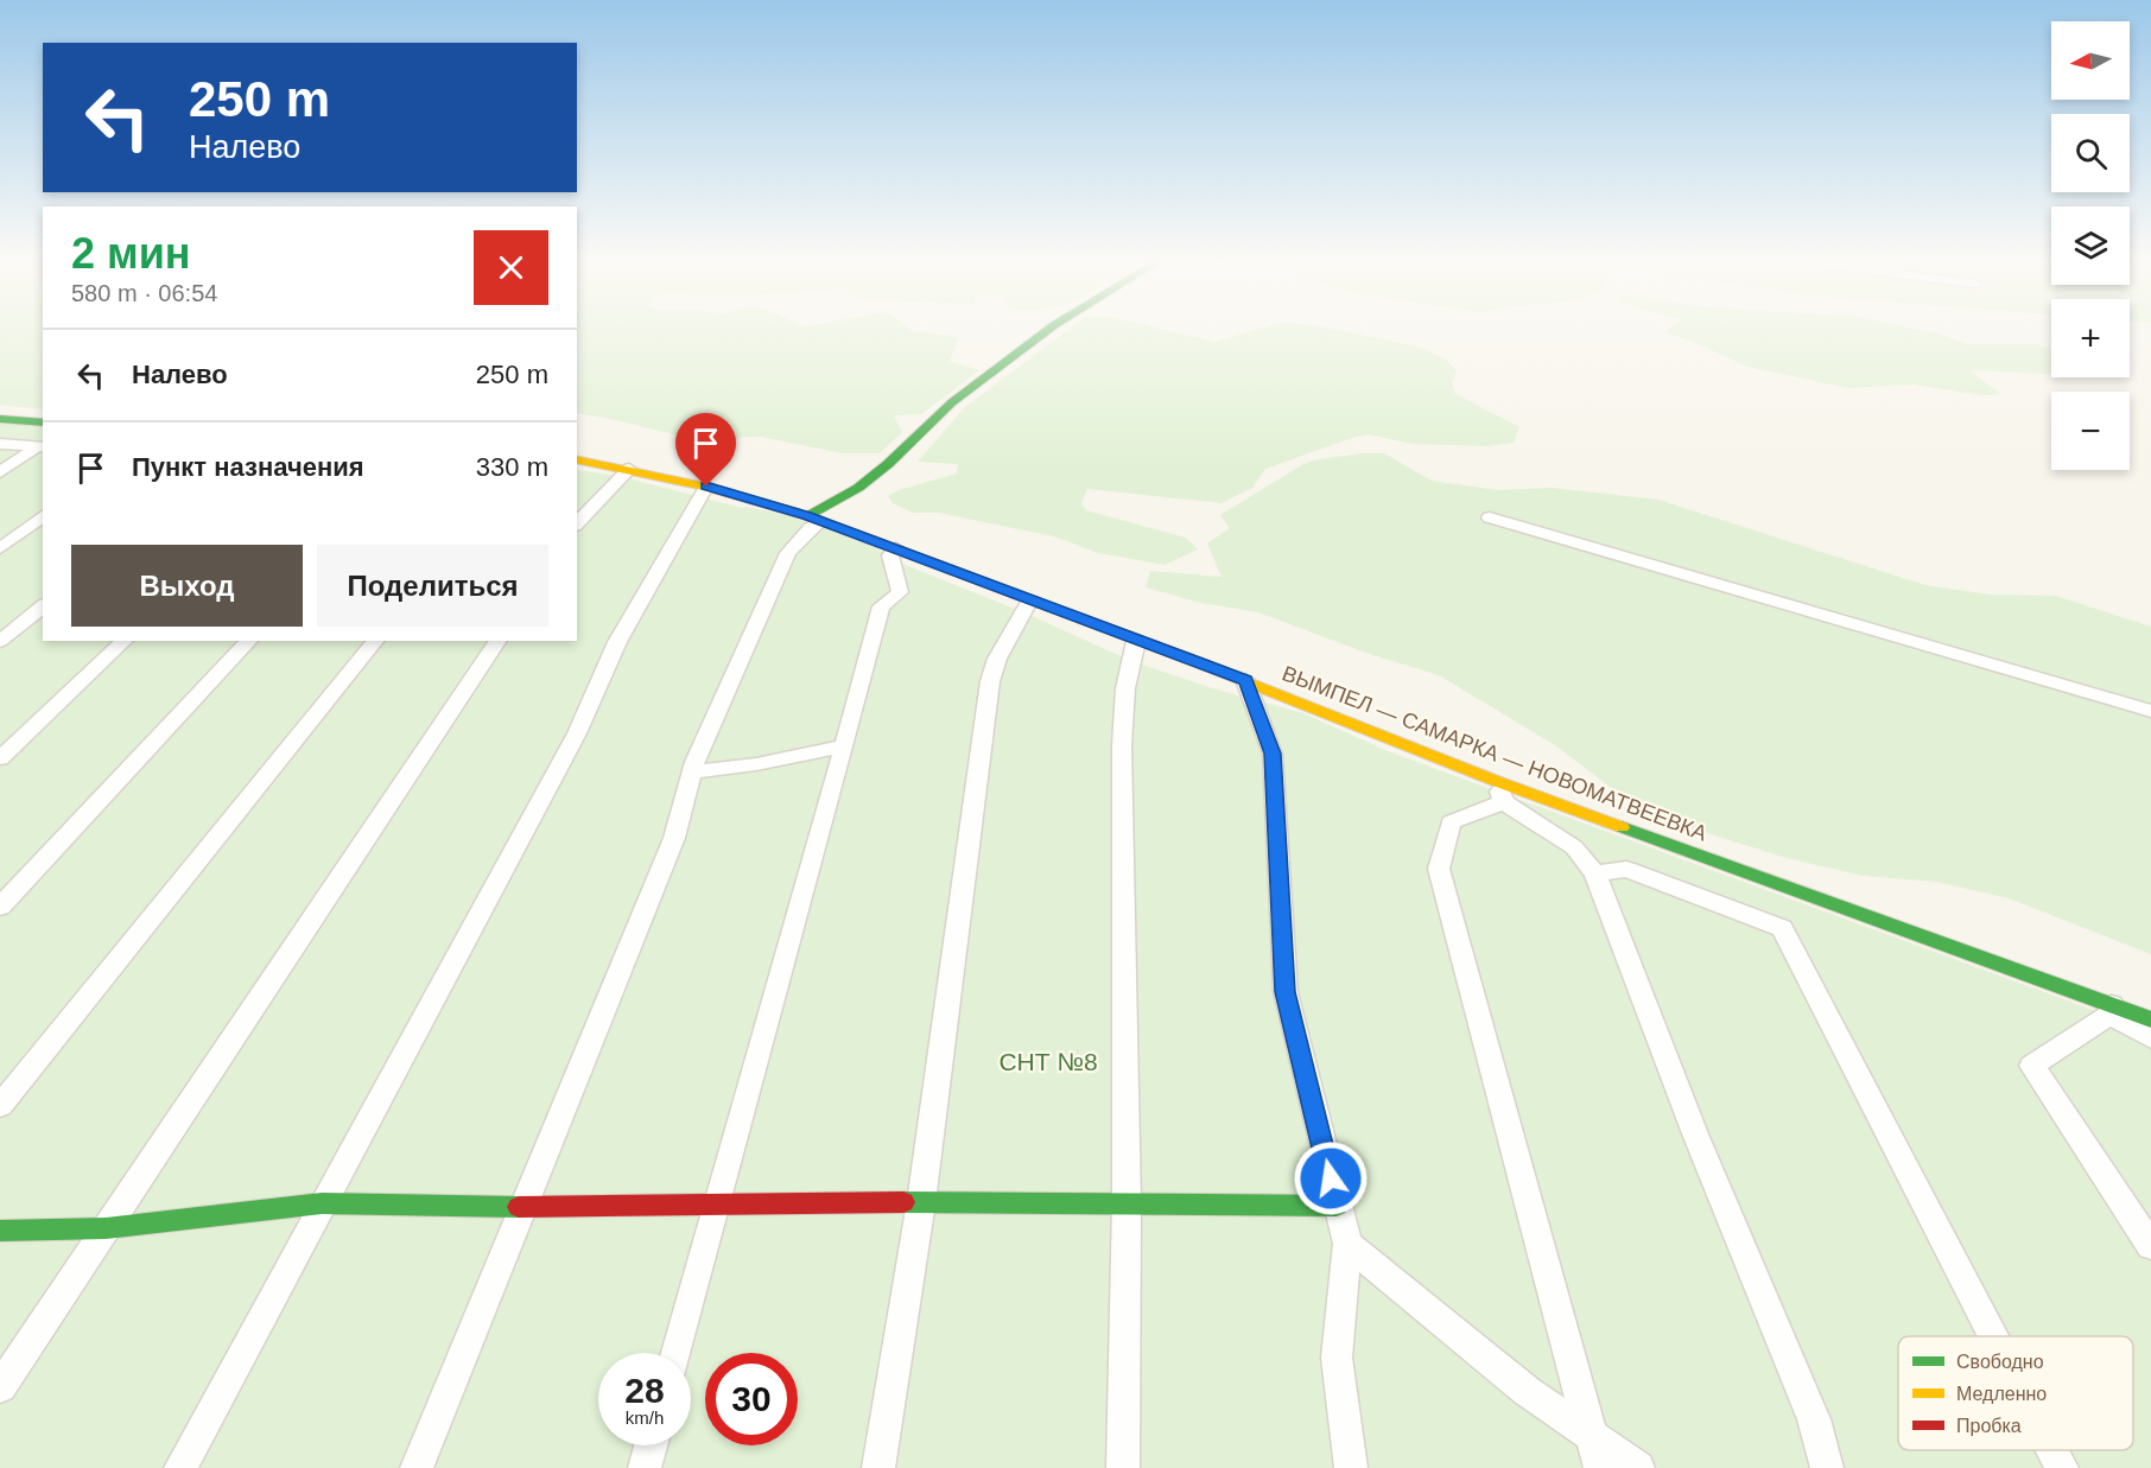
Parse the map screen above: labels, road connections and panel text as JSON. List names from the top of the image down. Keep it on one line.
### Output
{"streets":{"street":["ВЫМПЕЛ — САМАРКА — НОВОМАТВЕЕВКА"]},"parks":["СНТ №8"],"legend":["Свободно","Медленно","Пробка"],"north":"left","page":{"map_buttons":["+","−"],"turn":["250 m","Налево"],"heading":["2 мин","580 m · 06:54"],"list":[{"name":"Налево","value":"250 m"},{"name":"Пункт назначения","value":"330 m"}],"buttons":["Выход","Поделиться"],"speed":"28 km/h","limit":"30"}}
